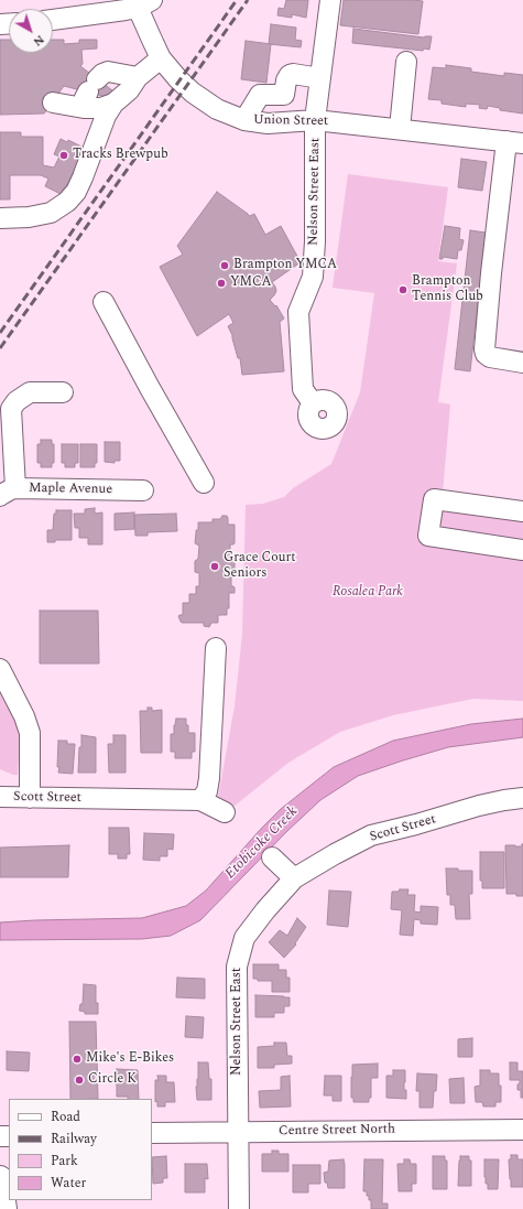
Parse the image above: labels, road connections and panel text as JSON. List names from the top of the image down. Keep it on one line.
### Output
{"streets":{"street":["Union Street","Nelson Street East","Maple Avenue","Scott Street","Centre Street North"]},"crossings":[["Union Street","Nelson Street East"],["Nelson Street East","Scott Street"],["Nelson Street East","Centre Street North"]],"water":["Etobicoke Creek"],"parks":["Rosalea Park"],"places":["Tracks Brewpub","Brampton YMCA","YMCA","Brampton Tennis Club","Grace Court Seniors","Mike's E-Bikes","Circle K"],"legend":["Road","Railway","Park","Water"],"north":"bottom right"}
